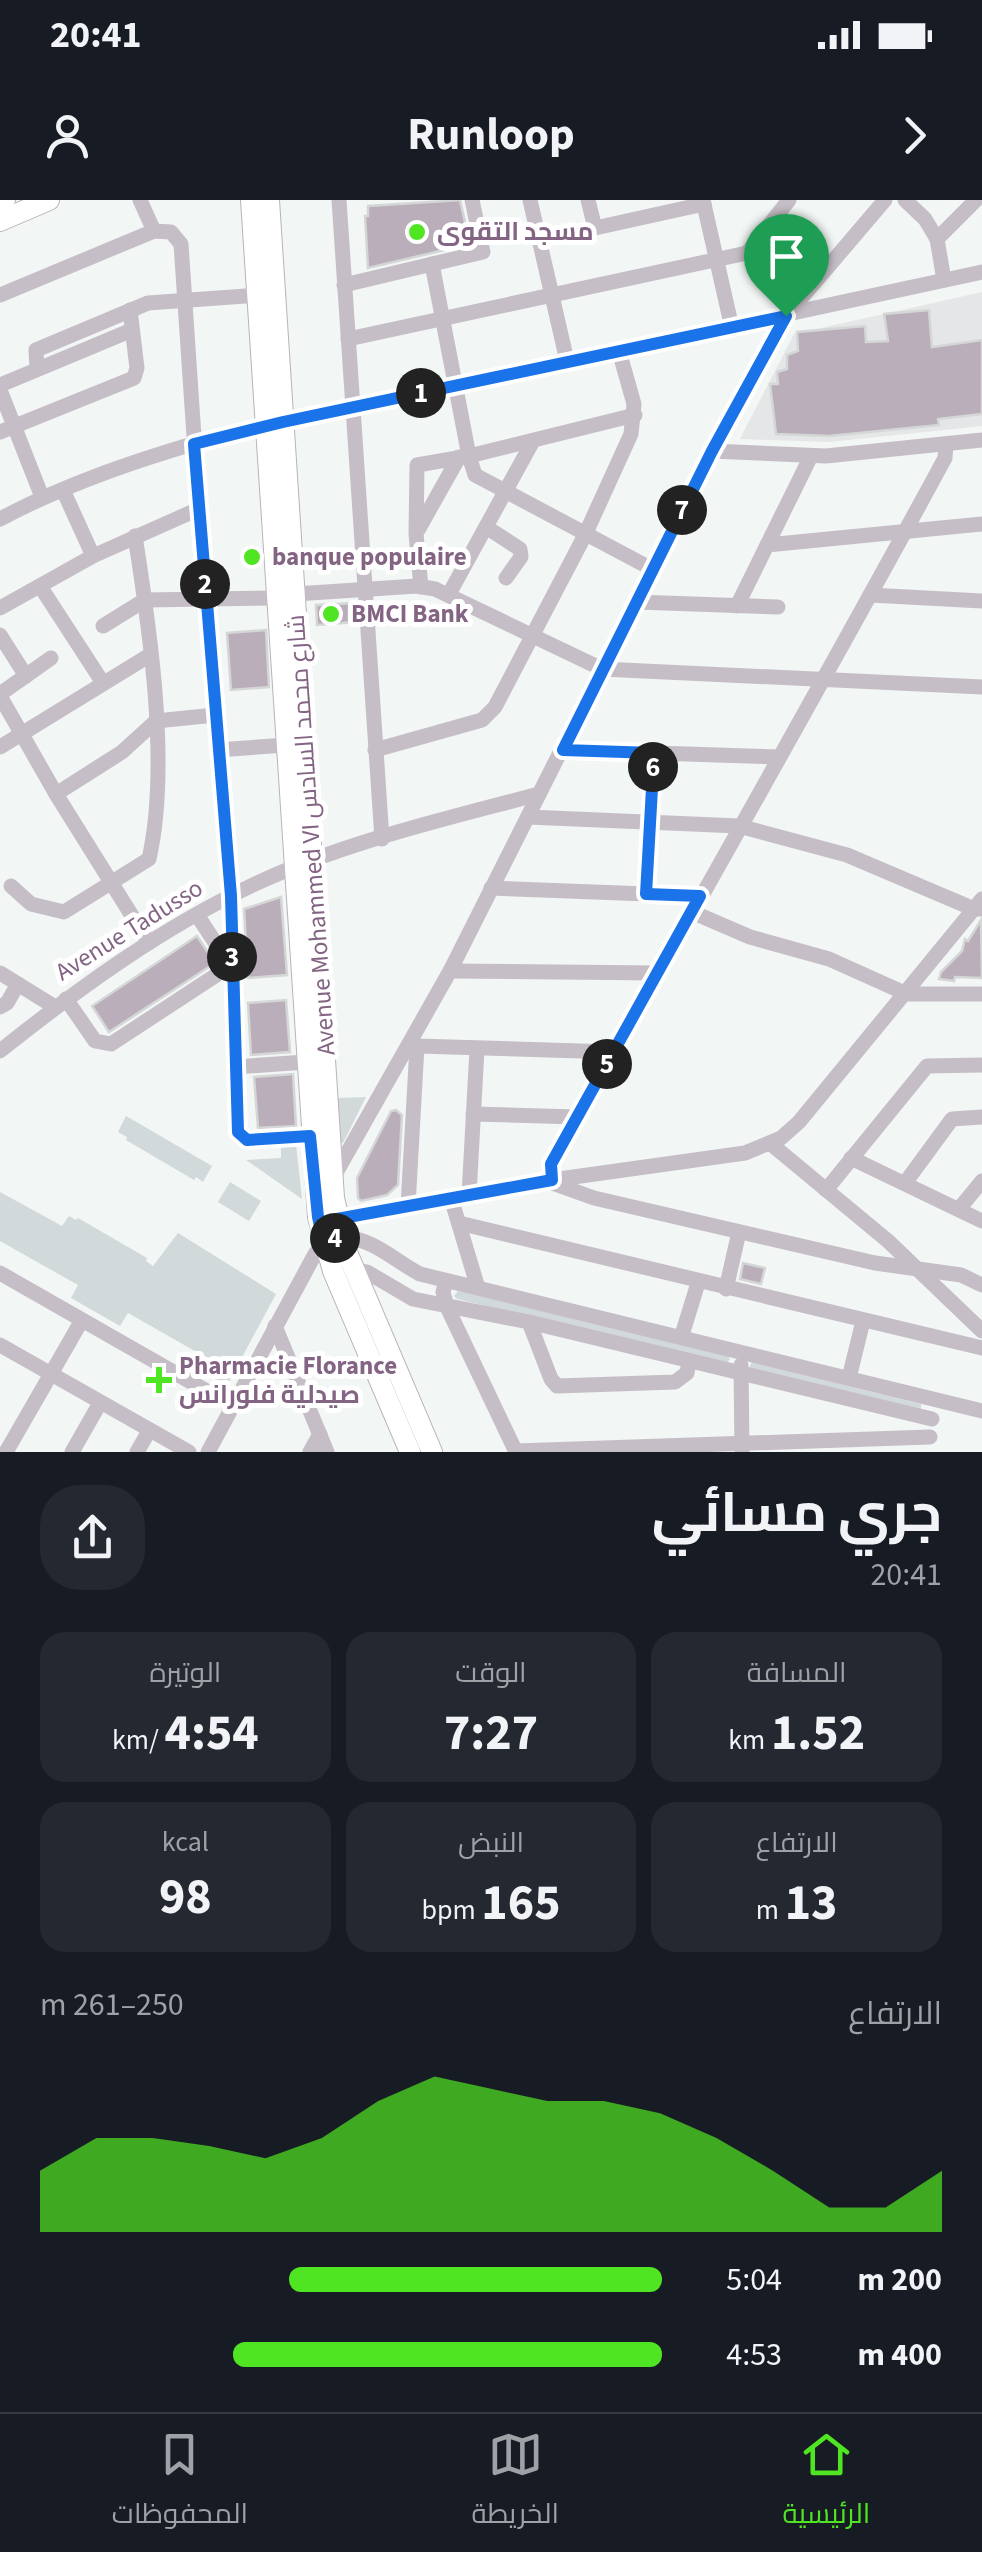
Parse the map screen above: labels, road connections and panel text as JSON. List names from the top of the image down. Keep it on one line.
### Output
{"streets":{"main road":["Avenue Mohammed VI شارع محمد السادس"],"street":["Avenue Tadusso"]},"crossings":[["Avenue Mohammed VI شارع محمد السادس","Avenue Tadusso"]],"places":{"other":["مسجد التقوى","banque populaire","BMCI Bank"],"health":["Pharmacie Florance صيدلية فلورانس"]},"page":{"status":"20:41","header":"Runloop","pins":["1","7","2","6","3","5","4"],"heading":["جري مسائي","20:41"],"stats":[["المسافة","1.52 km"],["الوقت","7:27"],["الوتيرة","4:54 /km"],["الارتفاع","13 m"],["النبض","165 bpm"],["kcal","98"]],"chart":["الارتفاع","250–261 m"],"list":[{"name":"200 m","note":"5:04"},{"name":"400 m","note":"4:53"}],"tabs":["الرئيسية","الخريطة","المحفوظات"]}}
